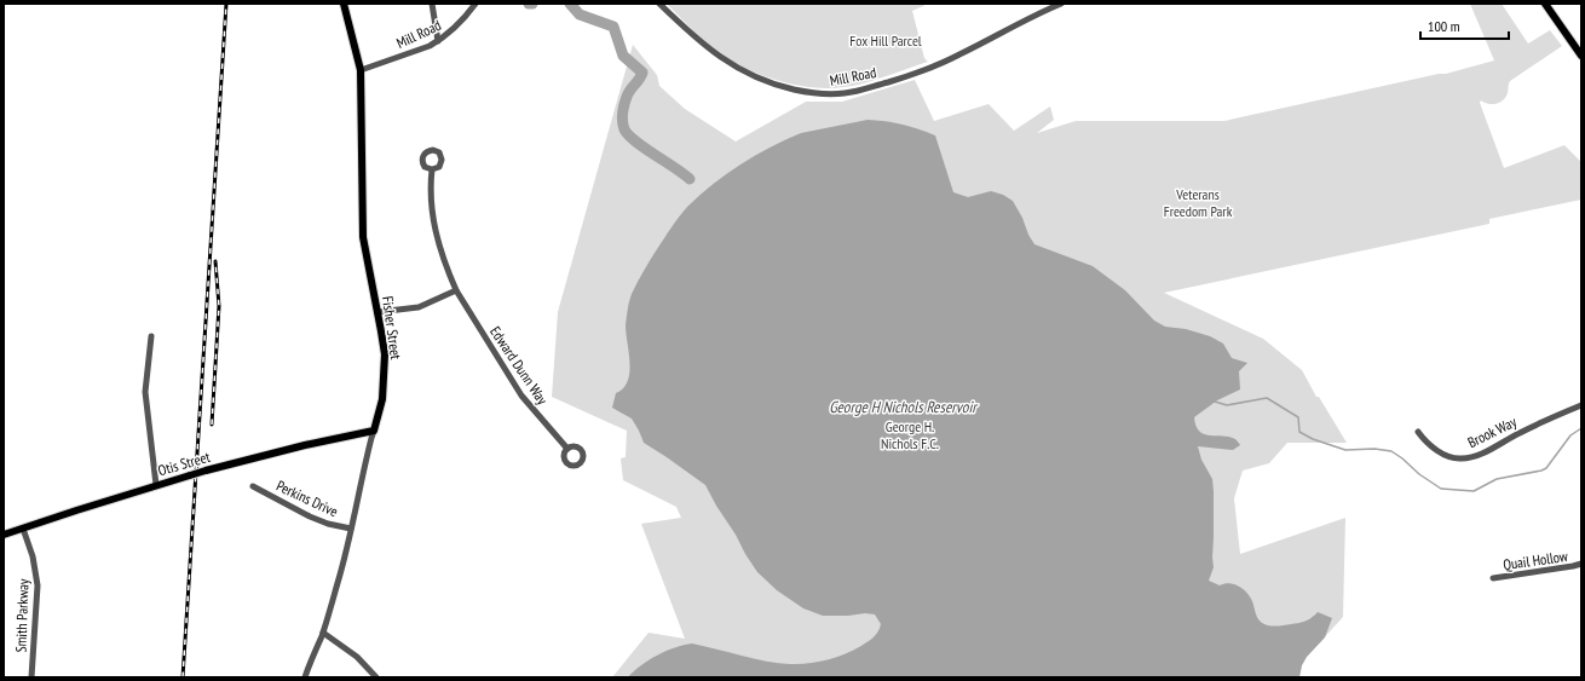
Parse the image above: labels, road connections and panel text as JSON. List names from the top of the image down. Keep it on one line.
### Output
{"streets":{"main road":["Fisher Street","Otis Street"],"street":["Mill Road","Edward Dunn Way","Brook Way","Perkins Drive","Quail Hollow","Smith Parkway"]},"crossings":[["Mill Road","Fisher Street"],["Fisher Street","Otis Street"],["Fisher Street","Perkins Drive"],["Otis Street","Smith Parkway"]],"water":["George H Nichols Reservoir"],"parks":["Fox Hill Parcel","Veterans Freedom Park","George H. Nichols F.C."],"scale_bar":"100 m"}
